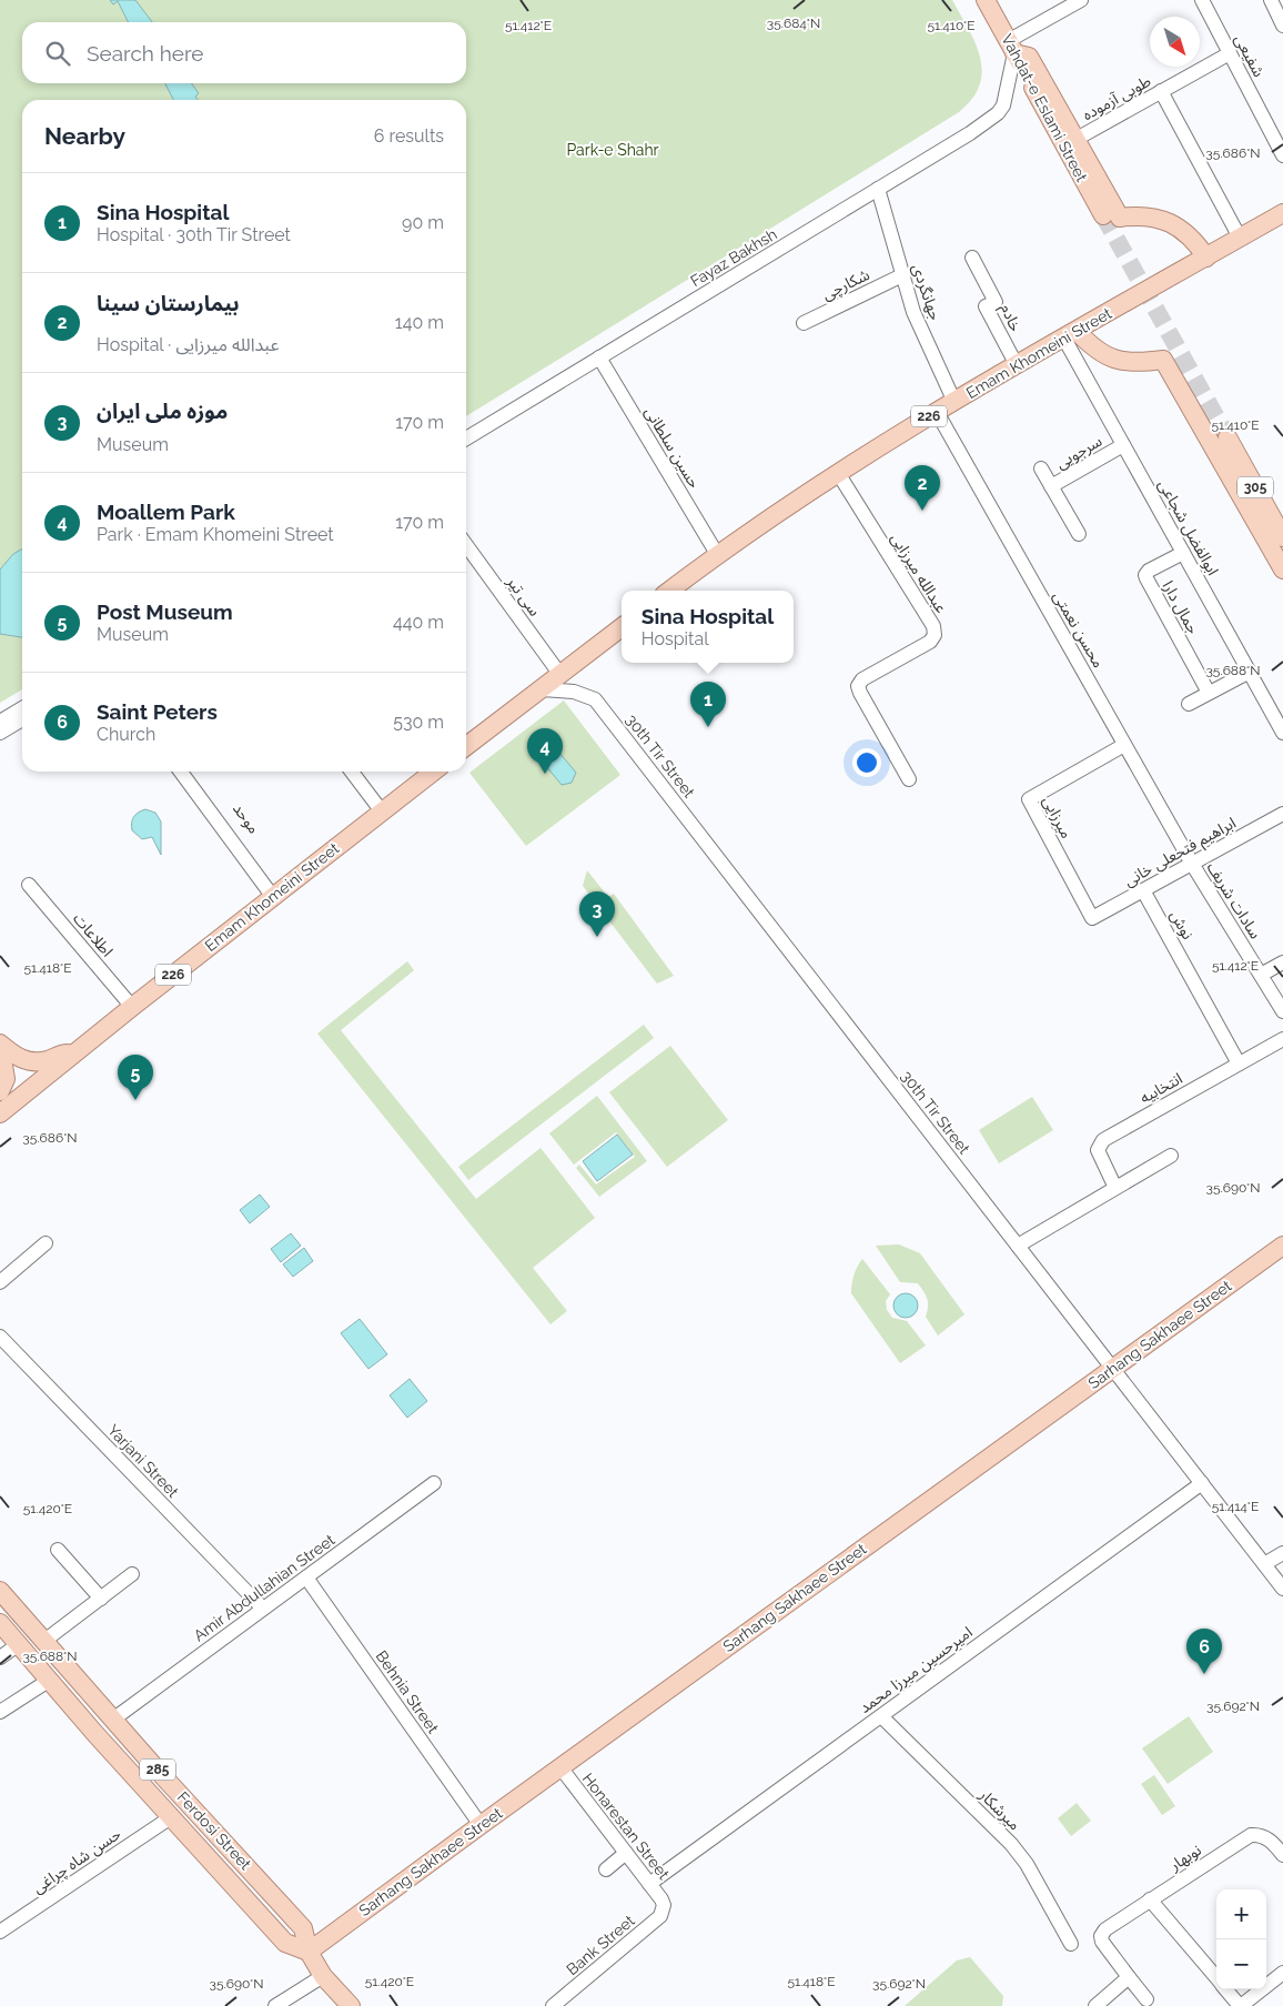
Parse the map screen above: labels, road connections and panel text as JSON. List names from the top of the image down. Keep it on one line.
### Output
{"streets":{"main road":["Vahdat-e Eslami Street","Emam Khomeini Street","226","305","Sarhang Sakhaee Street","285","Ferdosi Street"],"street":["شفیعی","طوبی آزموده","Fayaz Bakhsh","شکارچی","جهانگردی","خادم","حسین سلطانی","سرجویی","ابوالفضل شجاعی","عبدالله میرزایی","سی تیر","جمال دارا","محسن نعمتی","30th Tir Street","میرزایی","موحد","ابراهیم فتحعلی خانی","سادات شریف","نوش","اطلاعات","انتخابیه","Yarjani Street","Amir Abdullahian Street","امیرحسین میرزا محمد","Behnia Street","میرشکار","Honarestan Street","نوبهار","حسن شاه چراغی","Bank Street"]},"crossings":[["شفیعی","طوبی آزموده"],["Vahdat-e Eslami Street","Fayaz Bakhsh"],["Fayaz Bakhsh","جهانگردی"],["Fayaz Bakhsh","حسین سلطانی"],["شکارچی","جهانگردی"],["جهانگردی","Emam Khomeini Street"],["خادم","Emam Khomeini Street"],["Emam Khomeini Street","حسین سلطانی"],["Emam Khomeini Street","305"],["Emam Khomeini Street","ابوالفضل شجاعی"],["Emam Khomeini Street","عبدالله میرزایی"],["Emam Khomeini Street","محسن نعمتی"],["Emam Khomeini Street","موحد"],["Emam Khomeini Street","اطلاعات"],["سرجویی","ابوالفضل شجاعی"],["305","ابوالفضل شجاعی"],["ابوالفضل شجاعی","جمال دارا"],["محسن نعمتی","میرزایی"],["محسن نعمتی","ابراهیم فتحعلی خانی"],["محسن نعمتی","سادات شریف"],["30th Tir Street","Sarhang Sakhaee Street"],["30th Tir Street","امیرحسین میرزا محمد"],["میرزایی","ابراهیم فتحعلی خانی"],["ابراهیم فتحعلی خانی","سادات شریف"],["ابراهیم فتحعلی خانی","نوش"],["نوش","انتخابیه"],["Sarhang Sakhaee Street","Behnia Street"],["Sarhang Sakhaee Street","Honarestan Street"],["Sarhang Sakhaee Street","Ferdosi Street"],["Yarjani Street","Amir Abdullahian Street"],["Amir Abdullahian Street","Behnia Street"],["Amir Abdullahian Street","Ferdosi Street"],["امیرحسین میرزا محمد","میرشکار"],["امیرحسین میرزا محمد","Honarestan Street"],["Honarestan Street","Bank Street"],["Ferdosi Street","حسن شاه چراغی"]],"parks":["Park-e Shahr"],"north":"bottom right","page":{"search":"Search here","heading":["Nearby","6 results"],"list":[{"mark":"1","name":"Sina Hospital","note":"Hospital · 30th Tir Street","value":"90 m"},{"mark":"2","name":"بیمارستان سینا","note":"Hospital · عبدالله میرزایی","value":"140 m"},{"mark":"3","name":"موزه ملی ایران","note":"Museum","value":"170 m"},{"mark":"4","name":"Moallem Park","note":"Park · Emam Khomeini Street","value":"170 m"},{"mark":"5","name":"Post Museum","note":"Museum","value":"440 m"},{"mark":"6","name":"Saint Peters","note":"Church","value":"530 m"}],"pins":["2","1","4","3","5","6"],"popup":["Sina Hospital","Hospital"],"map_buttons":["+","−"]},"coordinates":["35.684°N","51.412°E","51.410°E","35.686°N","35.688°N","51.418°E","35.690°N","51.414°E","51.420°E","35.692°N"]}
